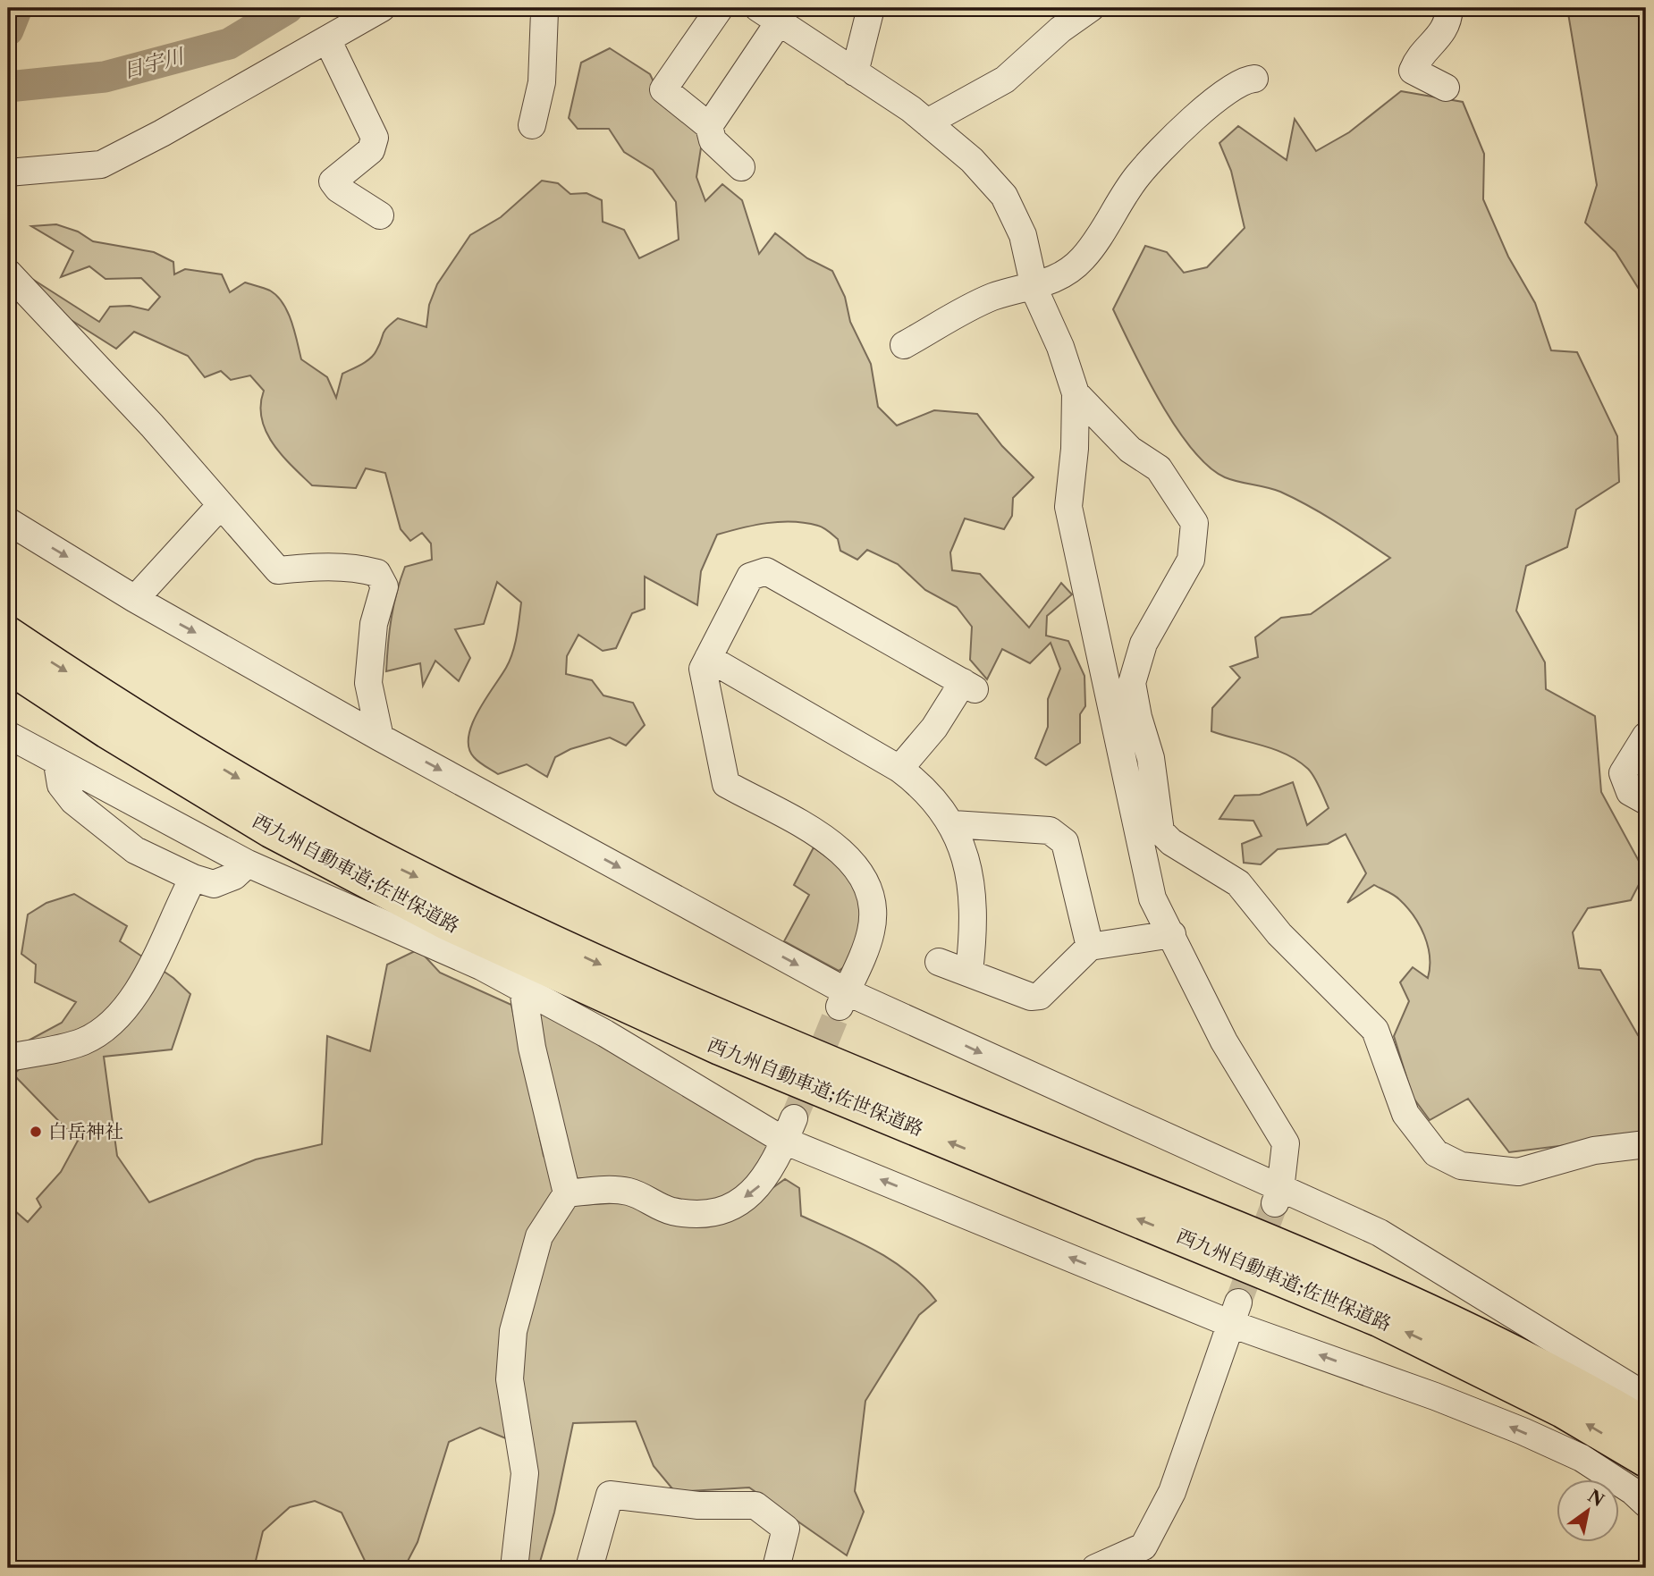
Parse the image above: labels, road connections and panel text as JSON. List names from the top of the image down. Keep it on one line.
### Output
{"streets":{"highway":["西九州自動車道;佐世保道路"]},"water":["日宇川"],"places":["白岳神社"],"north":"top right"}
